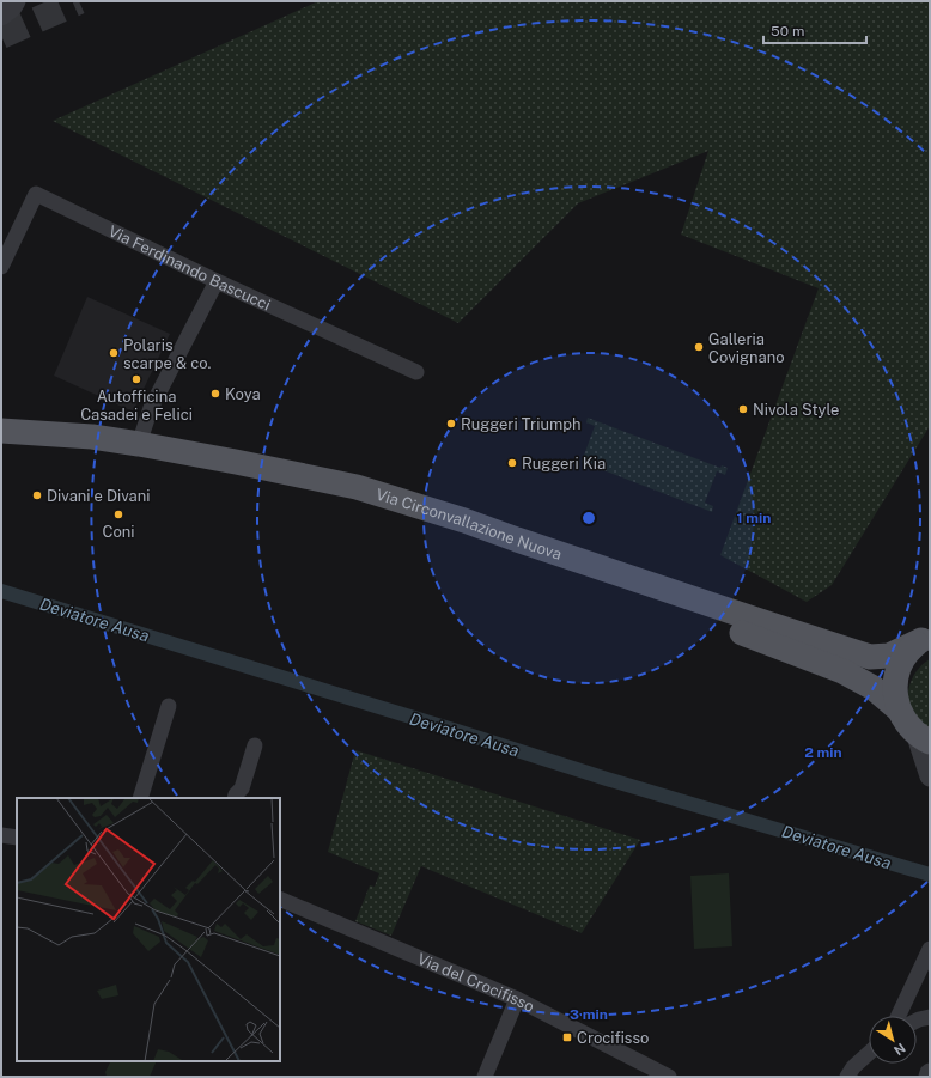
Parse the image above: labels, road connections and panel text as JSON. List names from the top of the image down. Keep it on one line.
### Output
{"streets":{"main road":["Via Circonvallazione Nuova"],"street":["Via Ferdinando Bascucci","Via del Crocifisso"]},"water":["Deviatore Ausa"],"places":{"other":["Galleria Covignano","Polaris scarpe & co.","Autofficina Casadei e Felici","Koya","Nivola Style","Ruggeri Triumph","Ruggeri Kia","Divani e Divani","Coni"],"transit":["Crocifisso"]},"scale_bar":"50 m","north":"bottom right","rings":["1 min","2 min","3 min"]}
